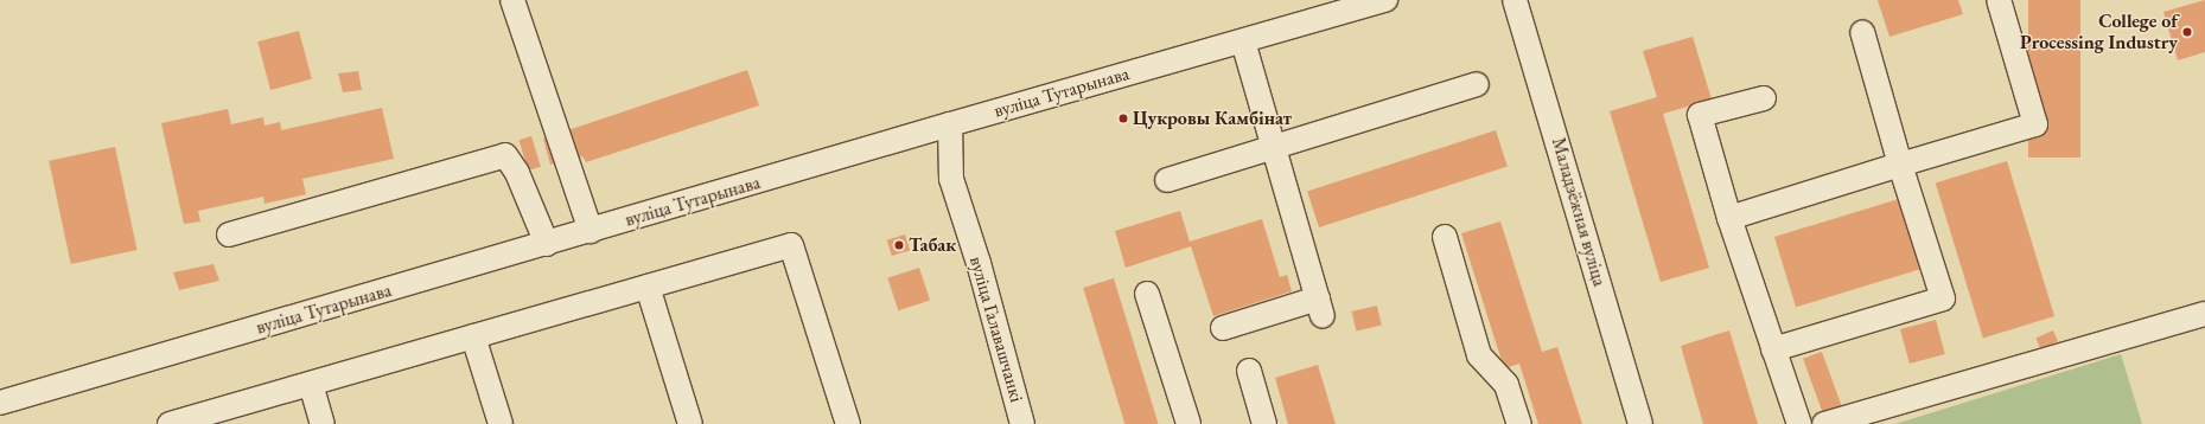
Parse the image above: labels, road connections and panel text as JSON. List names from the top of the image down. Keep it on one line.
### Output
{"streets":{"street":["вуліца Тутарынава","Маладзёжная вуліца","вуліца Галавашчанкі"]},"crossings":[["вуліца Тутарынава","вуліца Галавашчанкі"]],"places":["College of Processing Industry","Цукровы Камбінат","Табак"]}
